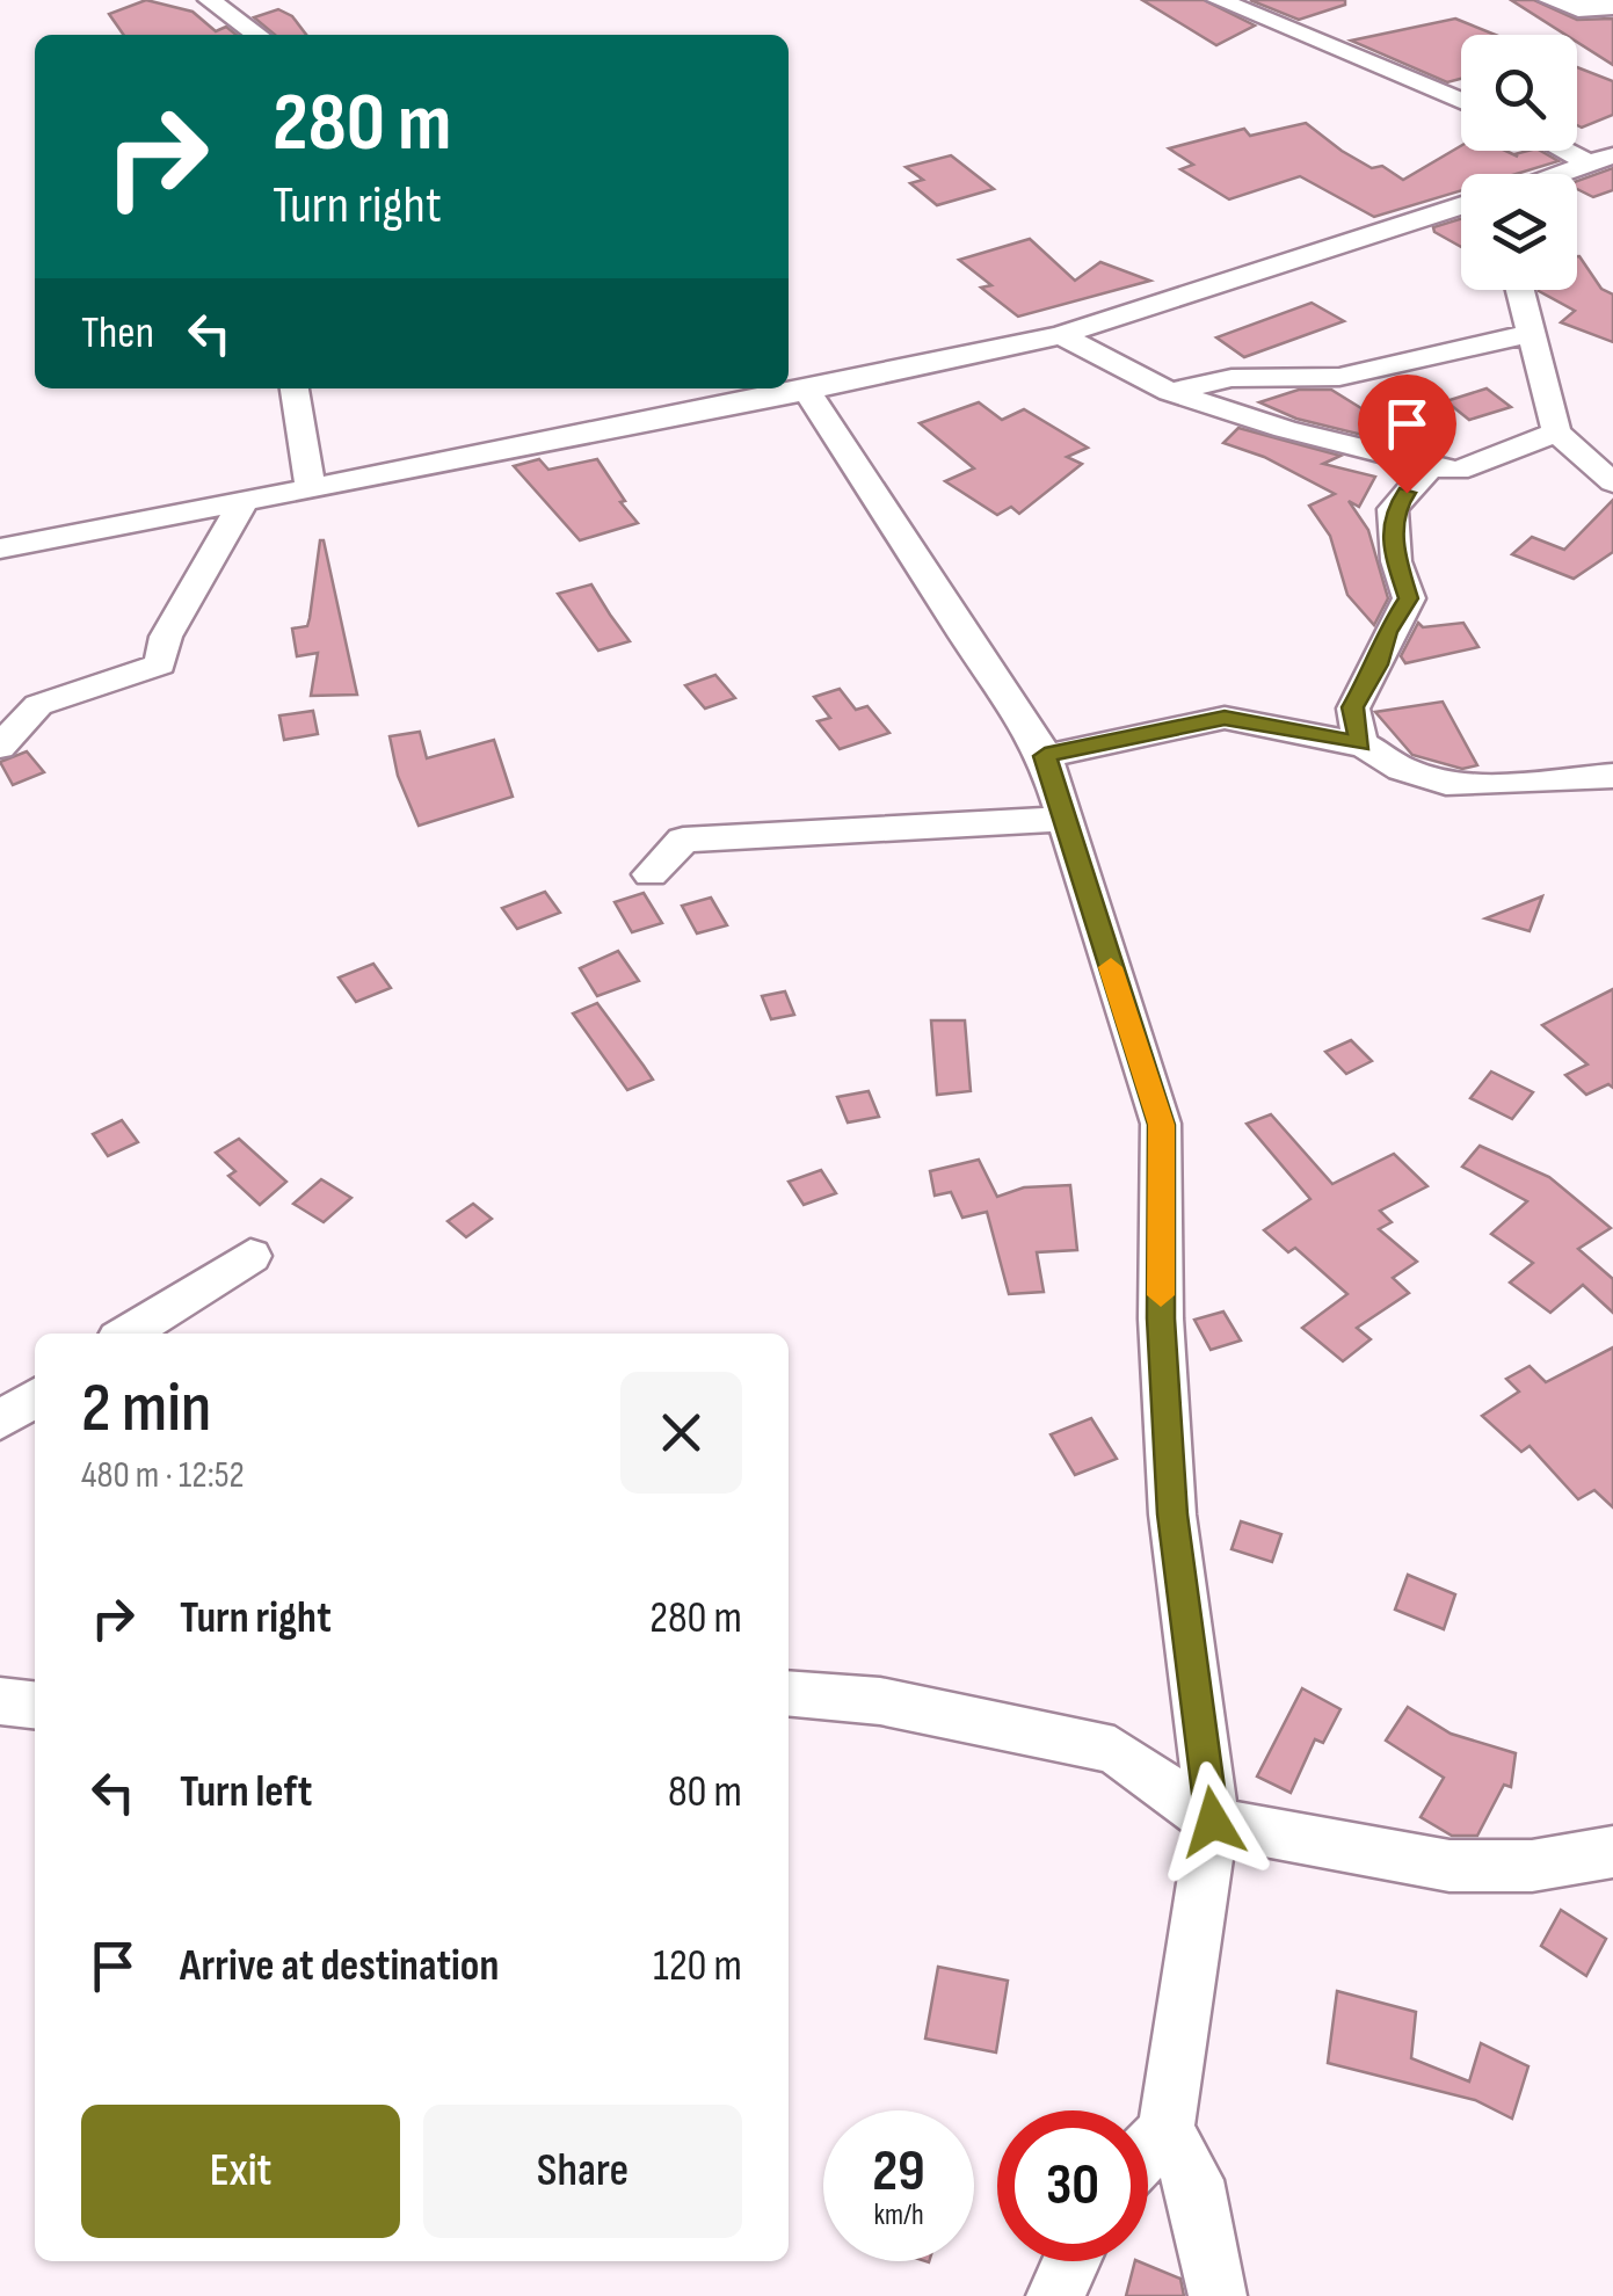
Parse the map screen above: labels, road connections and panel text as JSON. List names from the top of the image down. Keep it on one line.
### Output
{"page":{"turn":["280 m","Turn right"],"then":"Then","heading":["2 min","480 m · 12:52"],"list":[{"name":"Turn right","value":"280 m"},{"name":"Turn left","value":"80 m"},{"name":"Arrive at destination","value":"120 m"}],"buttons":["Exit","Share"],"speed":"29 km/h","limit":"30"}}
